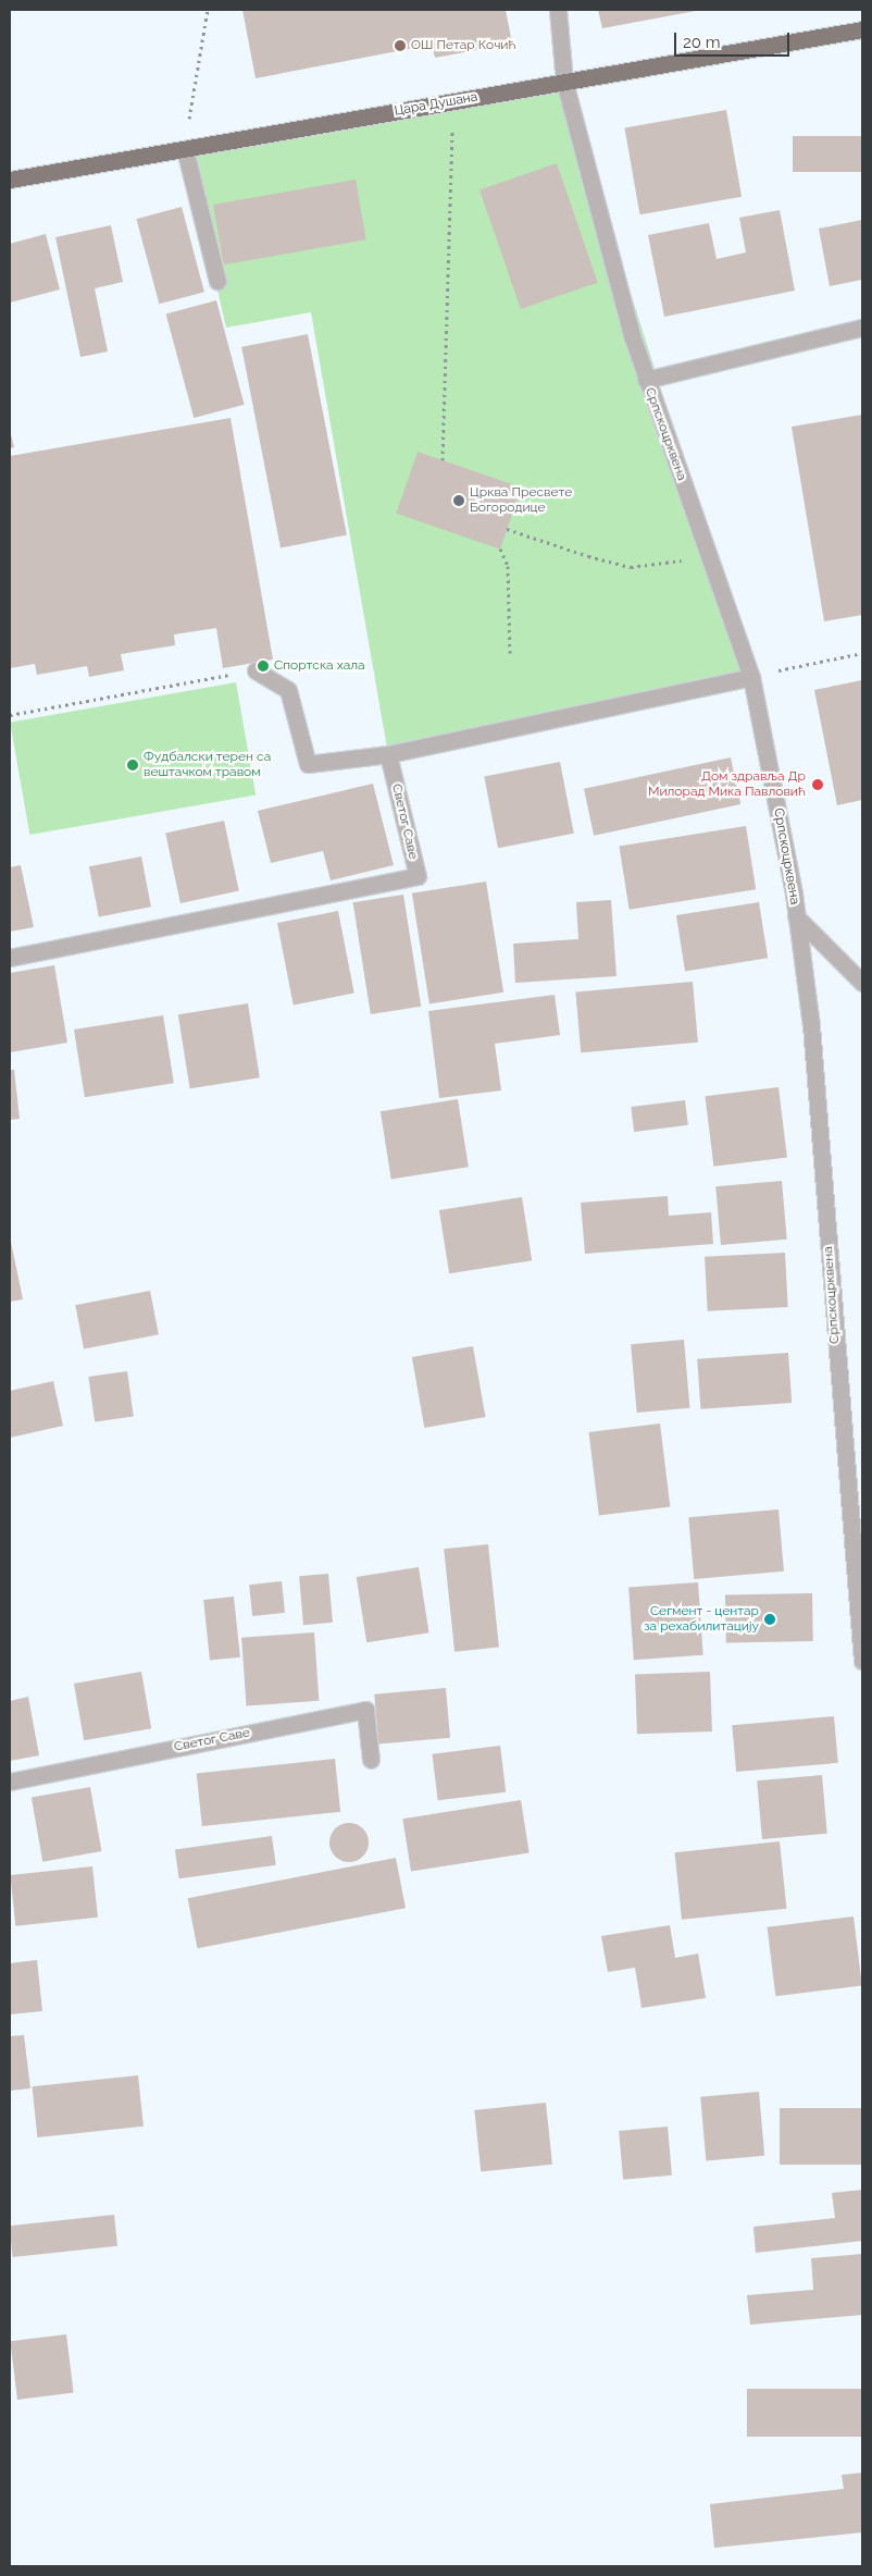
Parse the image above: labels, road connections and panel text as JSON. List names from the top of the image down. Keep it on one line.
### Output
{"streets":{"main road":["Цара Душана"],"street":["Српскоцрквена","Светог Саве"]},"crossings":[["Цара Душана","Српскоцрквена"]],"places":["ОШ Петар Кочић","Црква Пресвете Богородице","Спортска хала","Фудбалски терен са вештачком травом","Дом здравља Др Милорад Мика Павловић","Сегмент - центар за рехабилитацију"],"scale_bar":"20 m"}
